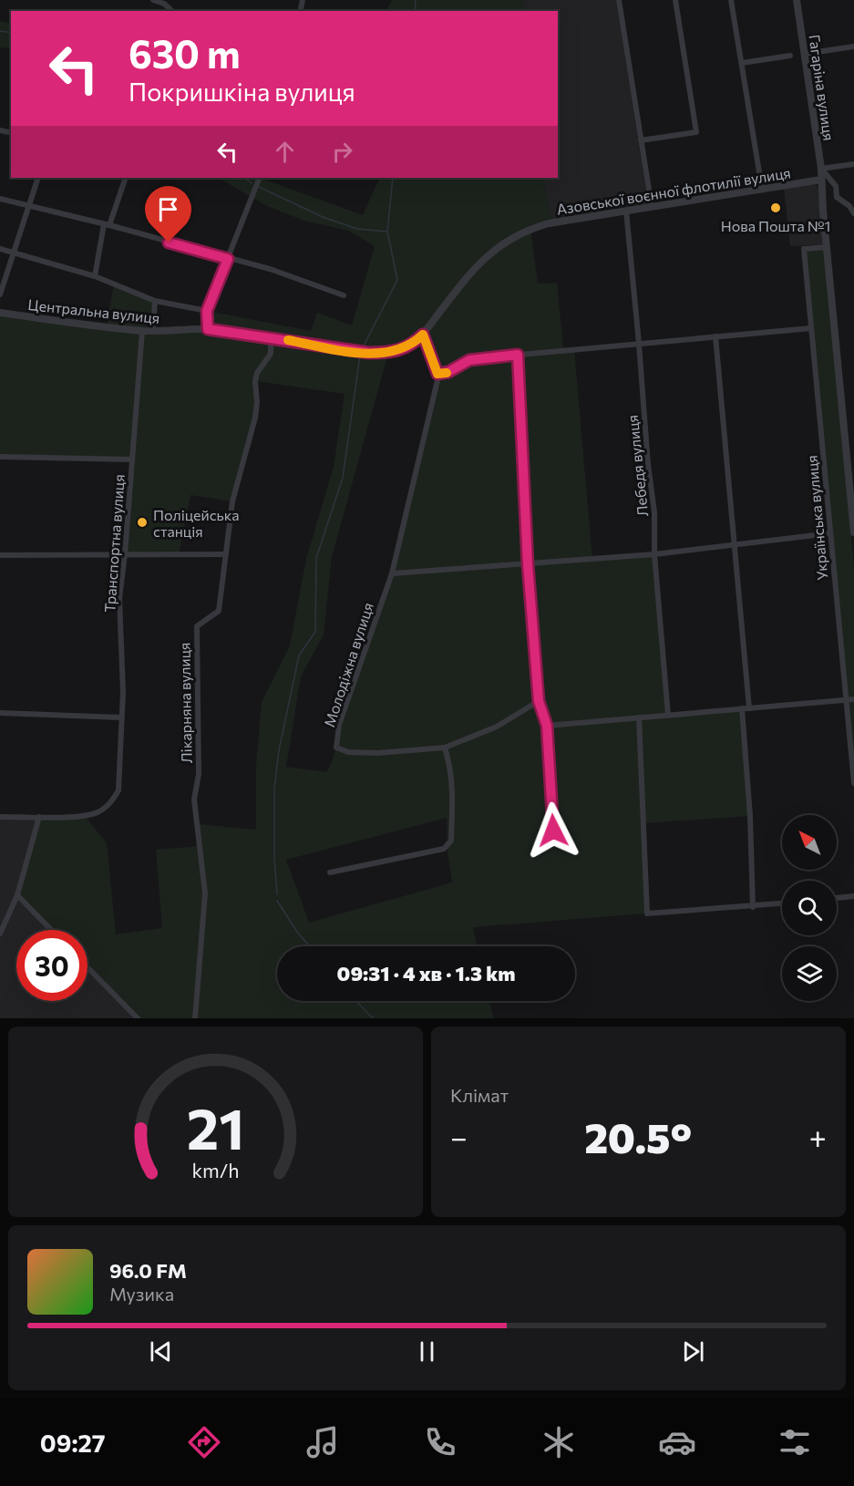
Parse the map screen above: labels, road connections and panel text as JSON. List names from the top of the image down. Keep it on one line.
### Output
{"streets":{"street":["Гагаріна вулиця","Азовської воєнної флотилії вулиця","Центральна вулиця","Лебедя вулиця","Українська вулиця","Транспортна вулиця","Молодіжна вулиця","Лікарняна вулиця"]},"crossings":[["Гагаріна вулиця","Азовської воєнної флотилії вулиця"],["Гагаріна вулиця","Українська вулиця"],["Азовської воєнної флотилії вулиця","Центральна вулиця"],["Азовської воєнної флотилії вулиця","Лебедя вулиця"],["Центральна вулиця","Транспортна вулиця"],["Центральна вулиця","Лікарняна вулиця"]],"places":["Нова Пошта №1","Поліцейська станція"],"north":"top left","page":{"turn":["630 m","Покришкіна вулиця"],"limit":"30","trip":"09:31 · 4 хв · 1.3 km","tile":"Клімат","heat":["−","20.5°","+"],"song":["96.0 FM","Музика"],"tabs":"09:27","gauge":["21","km/h"]}}
